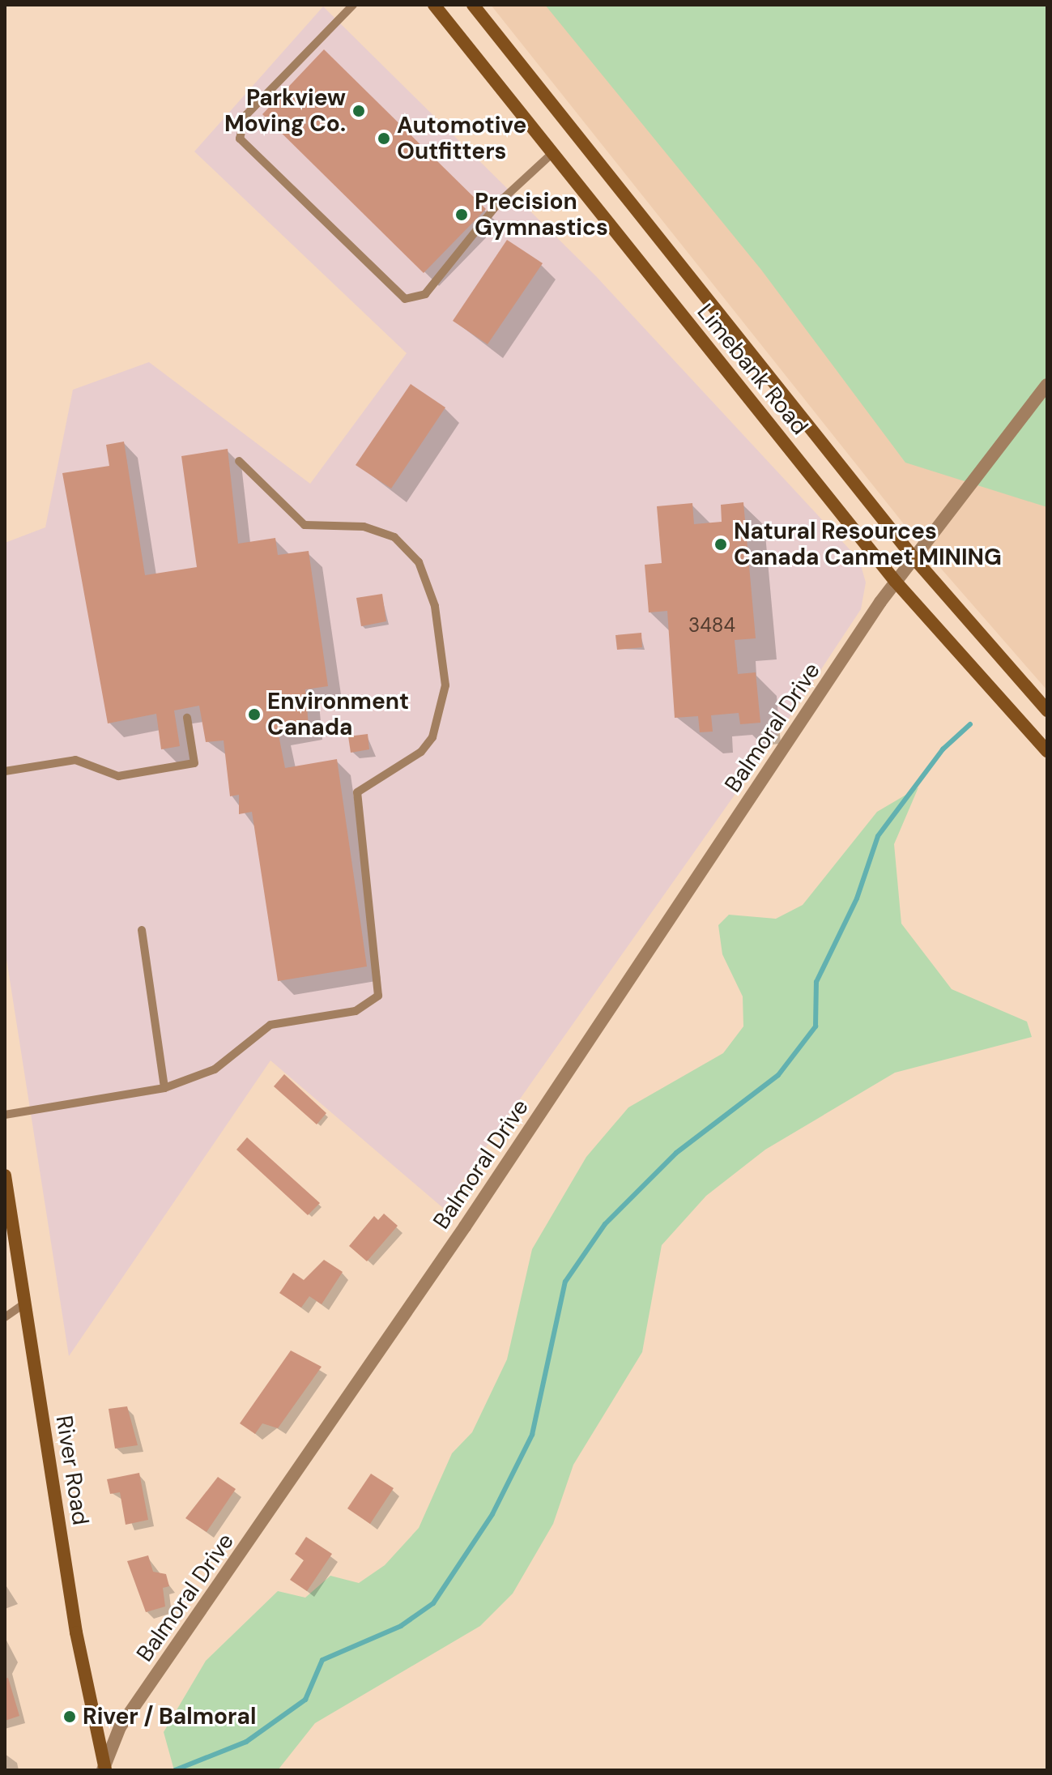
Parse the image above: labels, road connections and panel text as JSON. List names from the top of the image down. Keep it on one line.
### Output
{"streets":{"main road":["Limebank Road","River Road"],"street":["Balmoral Drive"]},"crossings":[["Limebank Road","Balmoral Drive"],["Balmoral Drive","River Road"]],"places":["Parkview Moving Co.","Automotive Outfitters","Precision Gymnastics","Natural Resources Canada Canmet MINING","Environment Canada","River / Balmoral"],"house_numbers":["3484"]}
